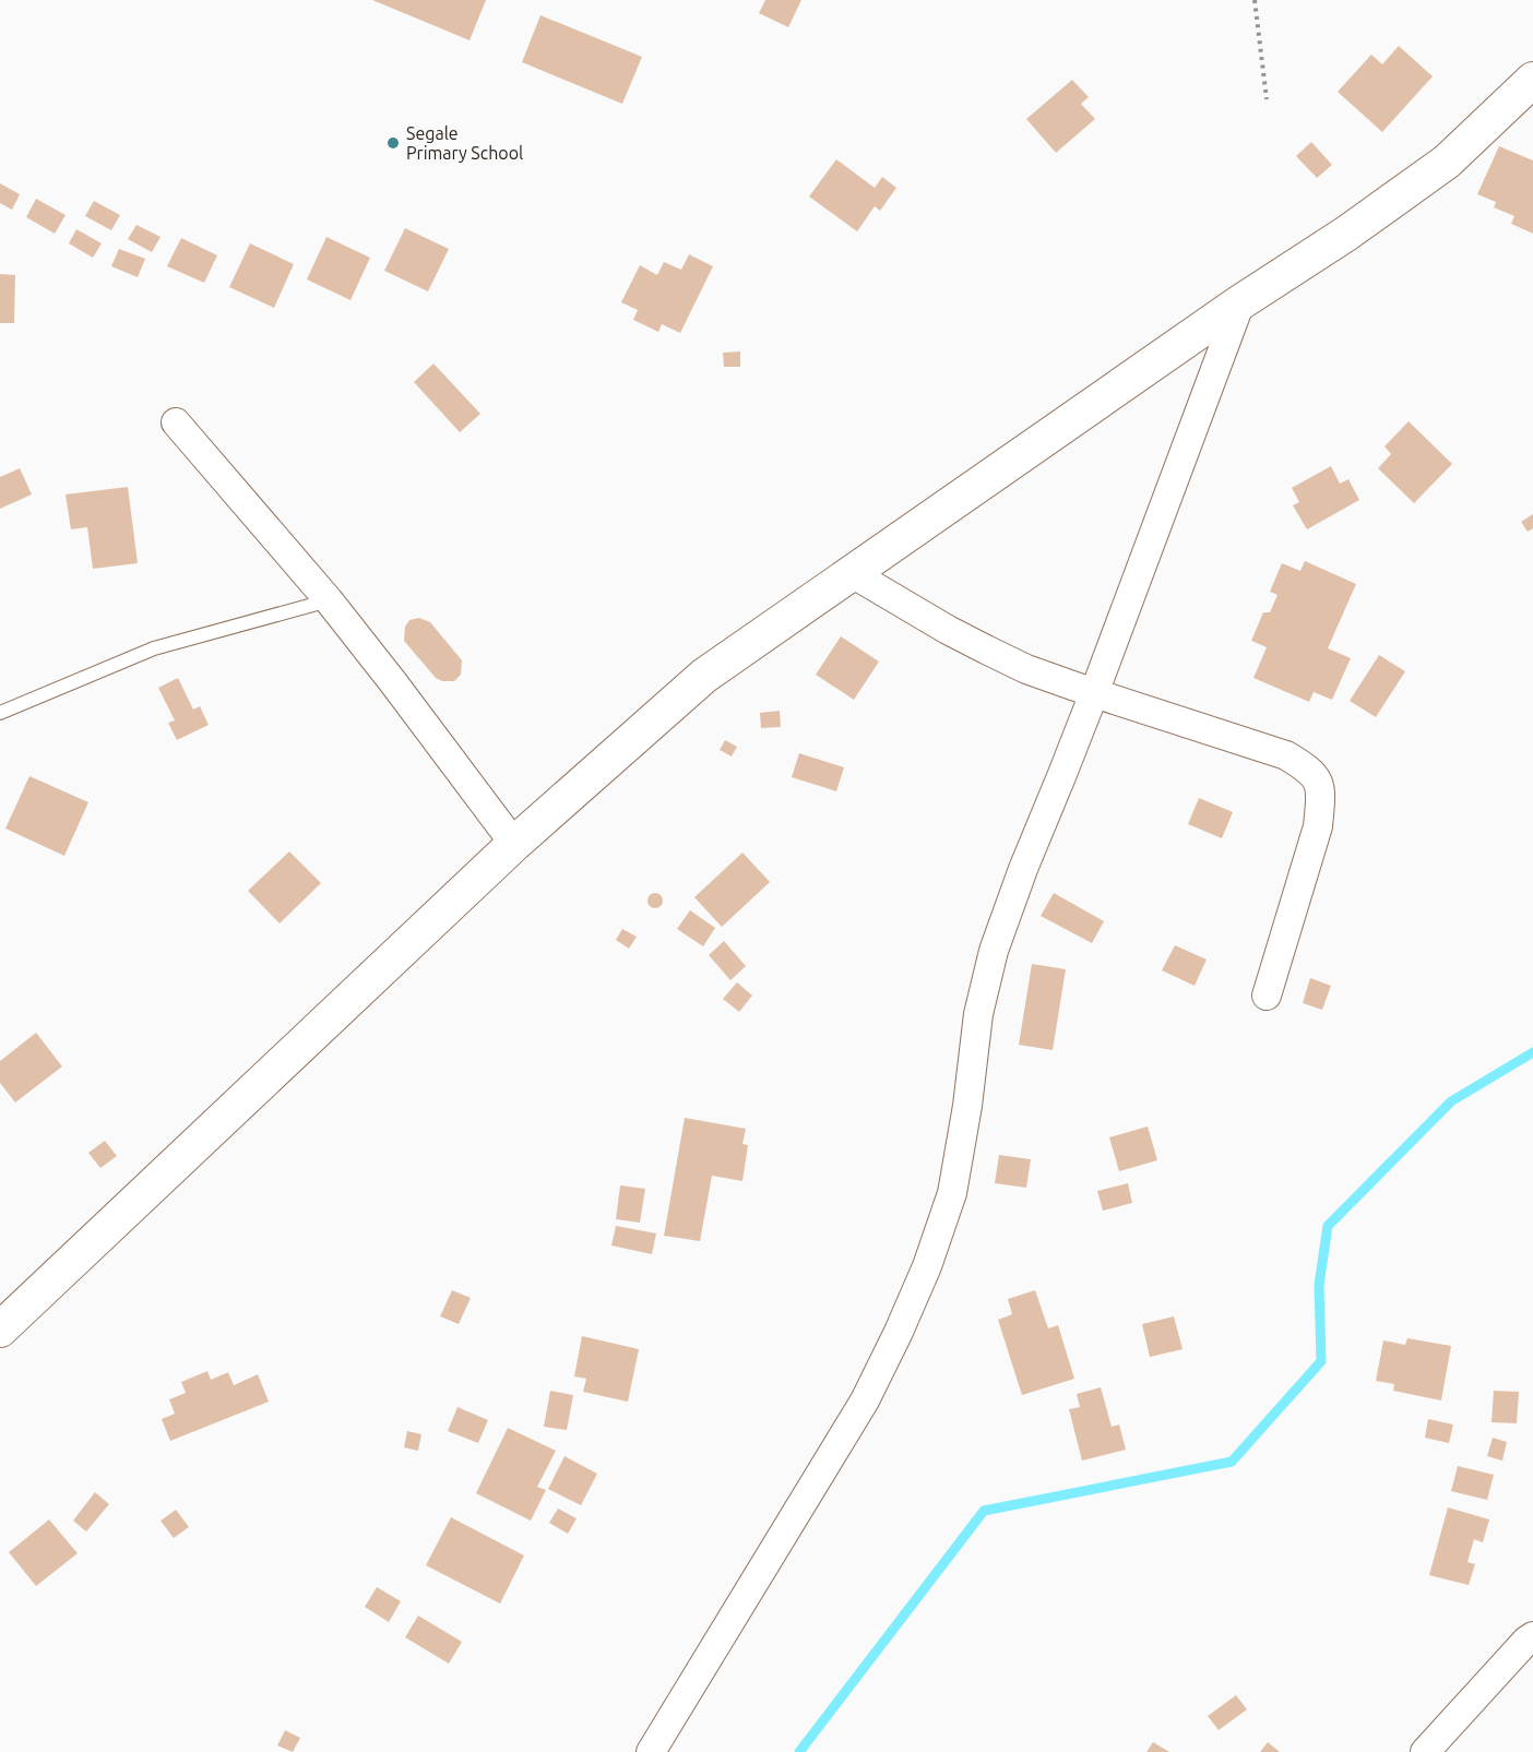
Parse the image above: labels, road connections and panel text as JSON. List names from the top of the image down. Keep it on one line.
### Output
{"places":["Segale Primary School"]}
